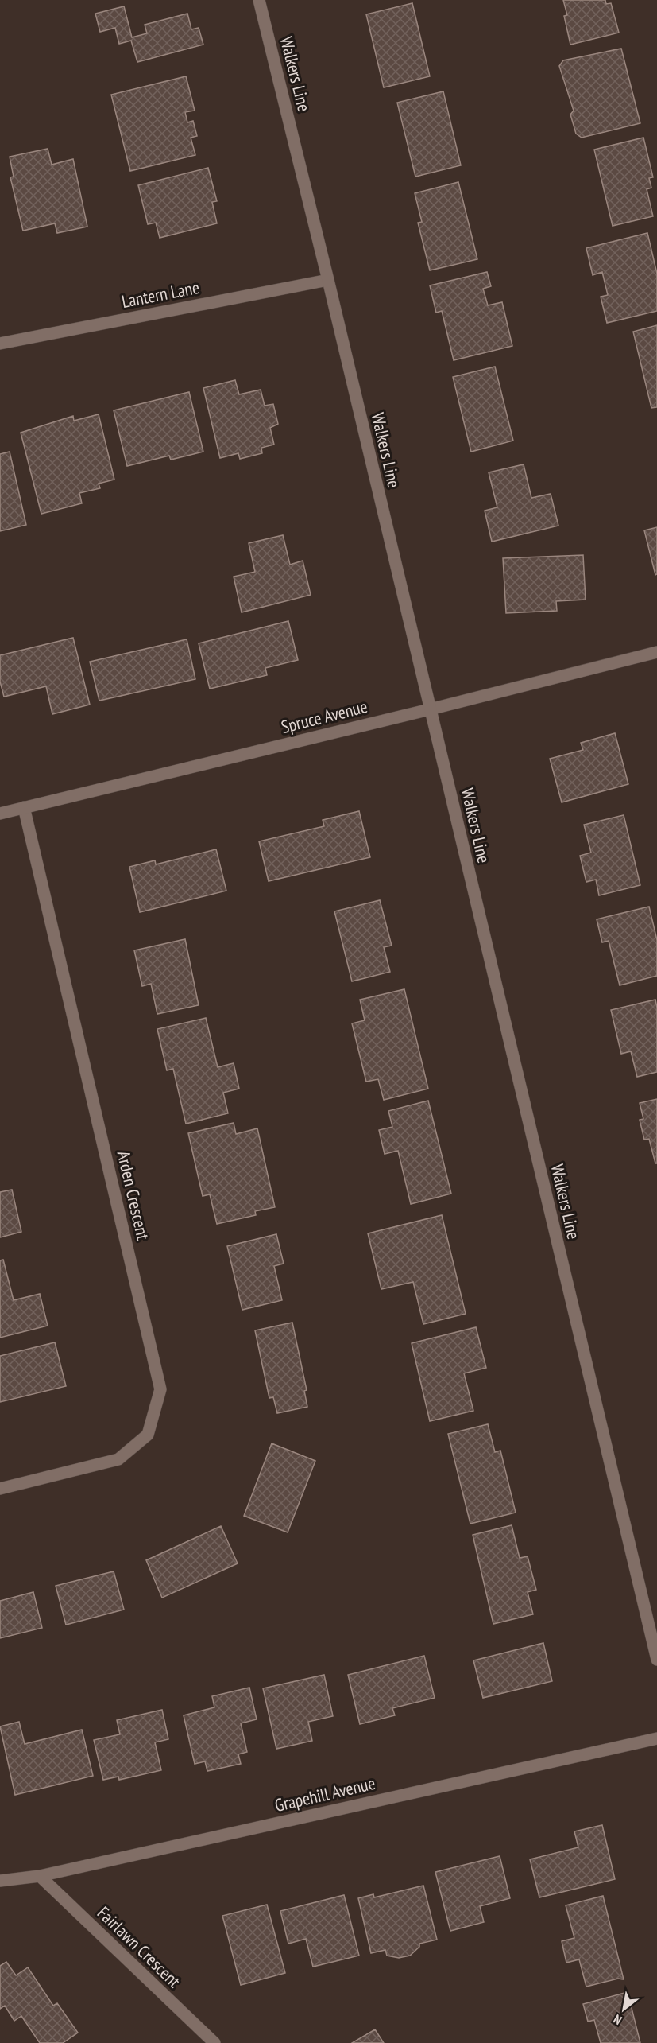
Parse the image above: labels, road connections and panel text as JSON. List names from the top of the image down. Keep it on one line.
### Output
{"streets":{"street":["Walkers Line","Lantern Lane","Spruce Avenue","Arden Crescent","Grapehill Avenue","Fairlawn Crescent"]},"crossings":[["Walkers Line","Lantern Lane"],["Walkers Line","Spruce Avenue"],["Spruce Avenue","Arden Crescent"],["Grapehill Avenue","Fairlawn Crescent"]],"north":"bottom left"}
